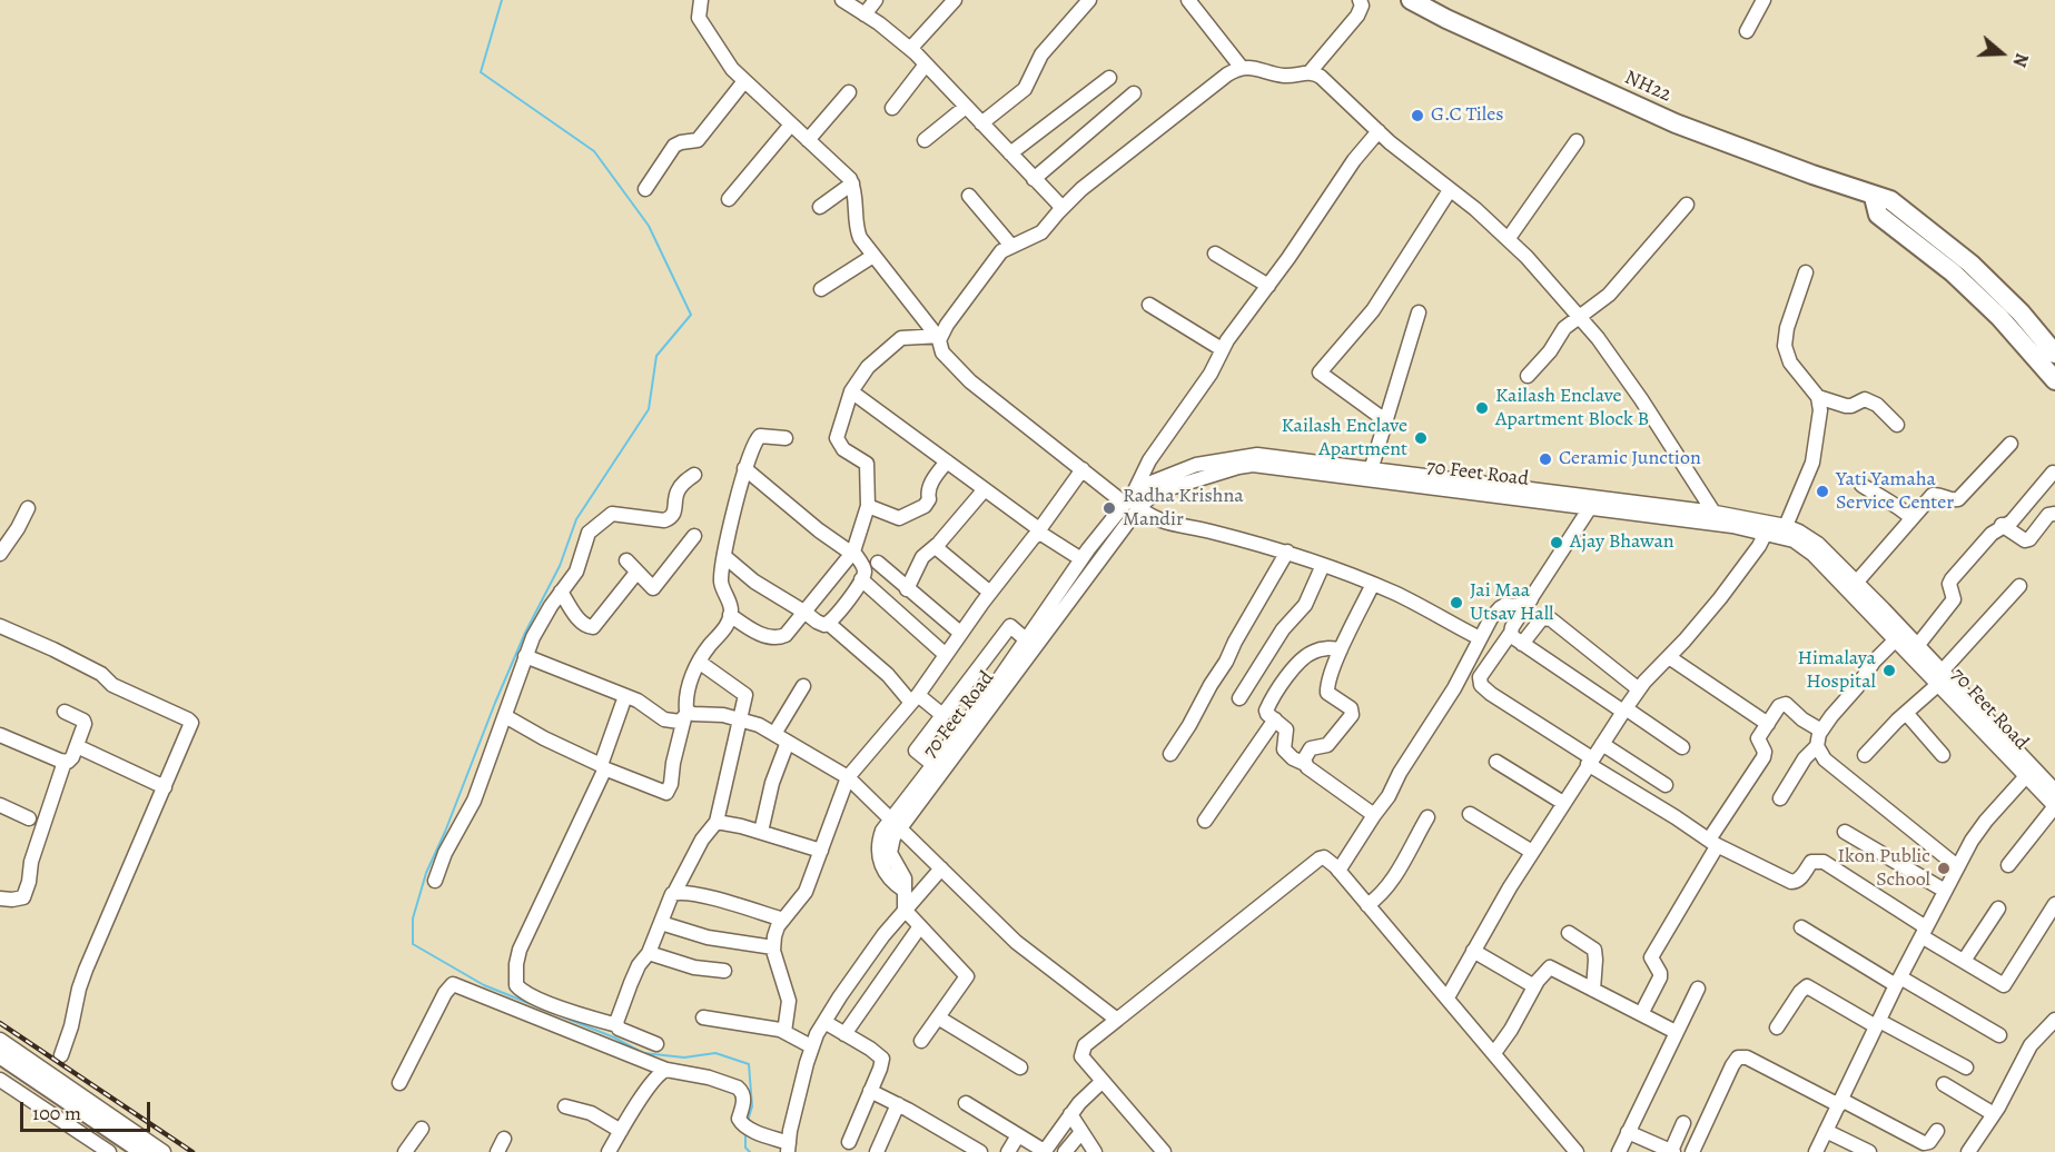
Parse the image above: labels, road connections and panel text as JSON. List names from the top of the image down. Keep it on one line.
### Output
{"streets":{"highway":["NH22"],"street":["70 Feet Road"]},"places":["G.C Tiles","Kailash Enclave Apartment Block B","Kailash Enclave Apartment","Ceramic Junction","Yati Yamaha Service Center","Radha Krishna Mandir","Ajay Bhawan","Jai Maa Utsav Hall","Himalaya Hospital","Ikon Public School"],"scale_bar":"100 m","north":"right"}
